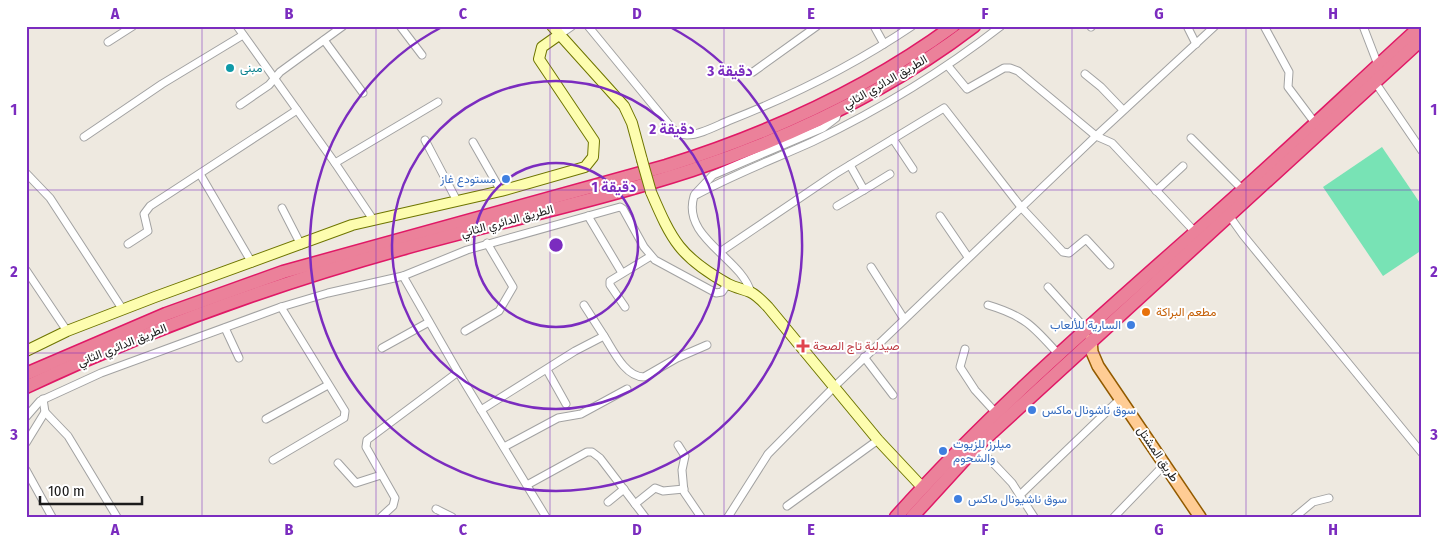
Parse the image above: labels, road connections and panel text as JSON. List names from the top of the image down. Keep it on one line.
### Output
{"streets":{"highway":["الطريق الدائري الثاني"],"main road":["طريق المشتل"]},"places":{"other":["مبنى","مستودع غاز","مطعم البراكة","السارية للألعاب","سوق ناشونال ماكس","ميلرز للزيوت والشحوم","سوق ناشيونال ماكس"],"health":["صيدلية تاج الصحة"]},"scale_bar":"100 m","grid":{"columns":["A","B","C","D","E","F","G","H"],"rows":["1","2","3"]},"rings":["3 دقيقة","2 دقيقة","1 دقيقة"]}
